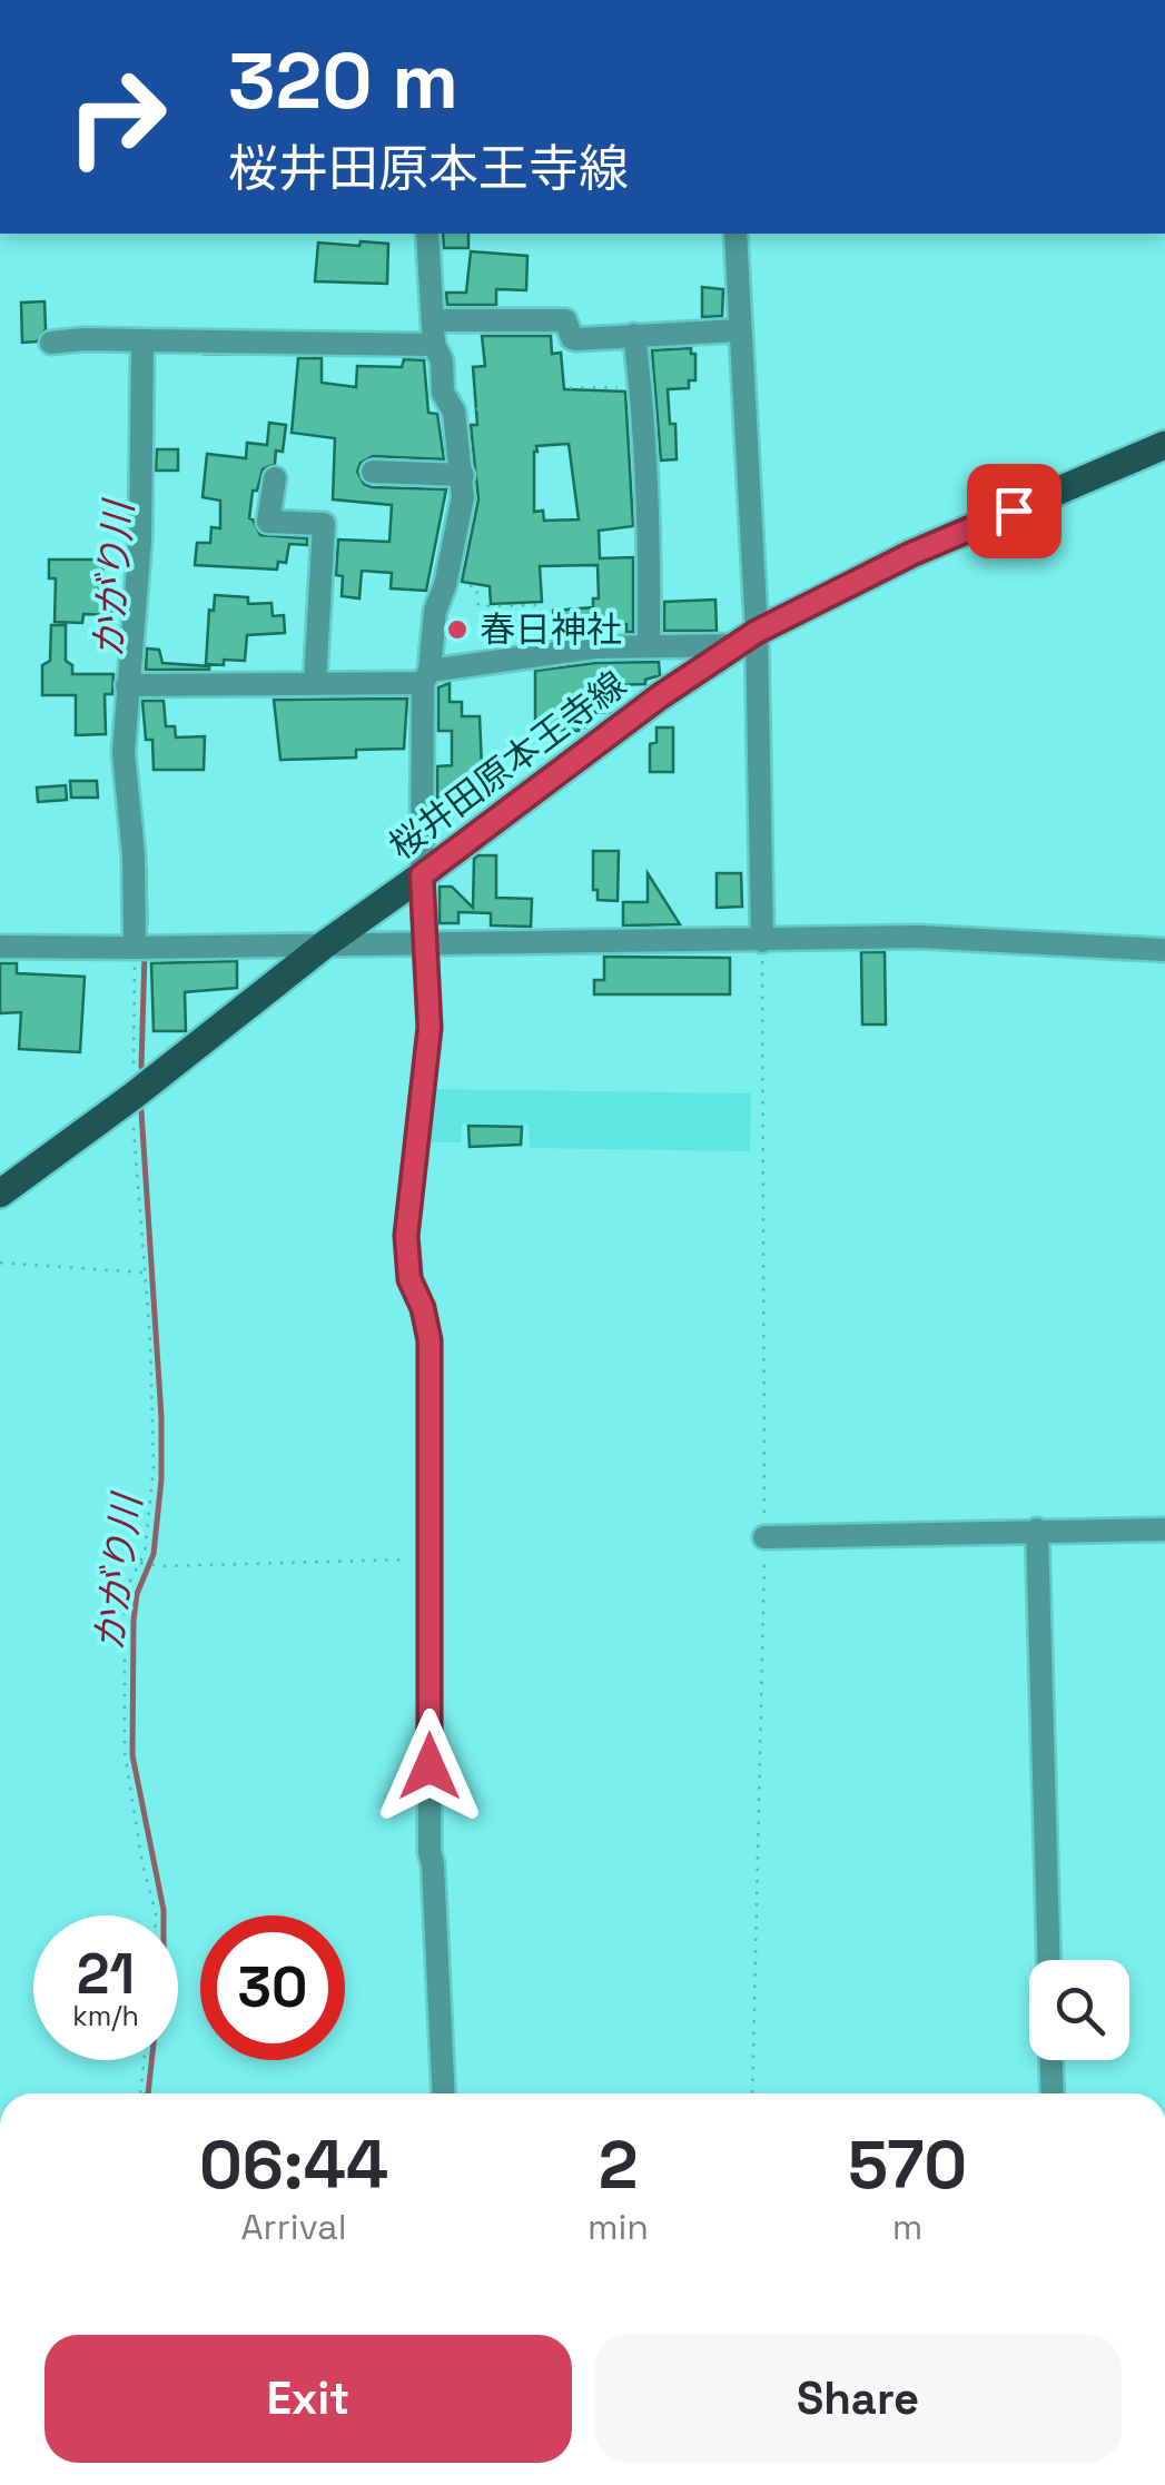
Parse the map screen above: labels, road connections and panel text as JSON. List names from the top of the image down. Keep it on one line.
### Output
{"streets":{"main road":["桜井田原本王寺線"]},"water":["かがり川"],"places":["春日神社"],"page":{"turn":["320 m","桜井田原本王寺線"],"speed":"21 km/h","limit":"30","eta":["06:44","Arrival","2","min","570","m"],"buttons":["Exit","Share"]}}
